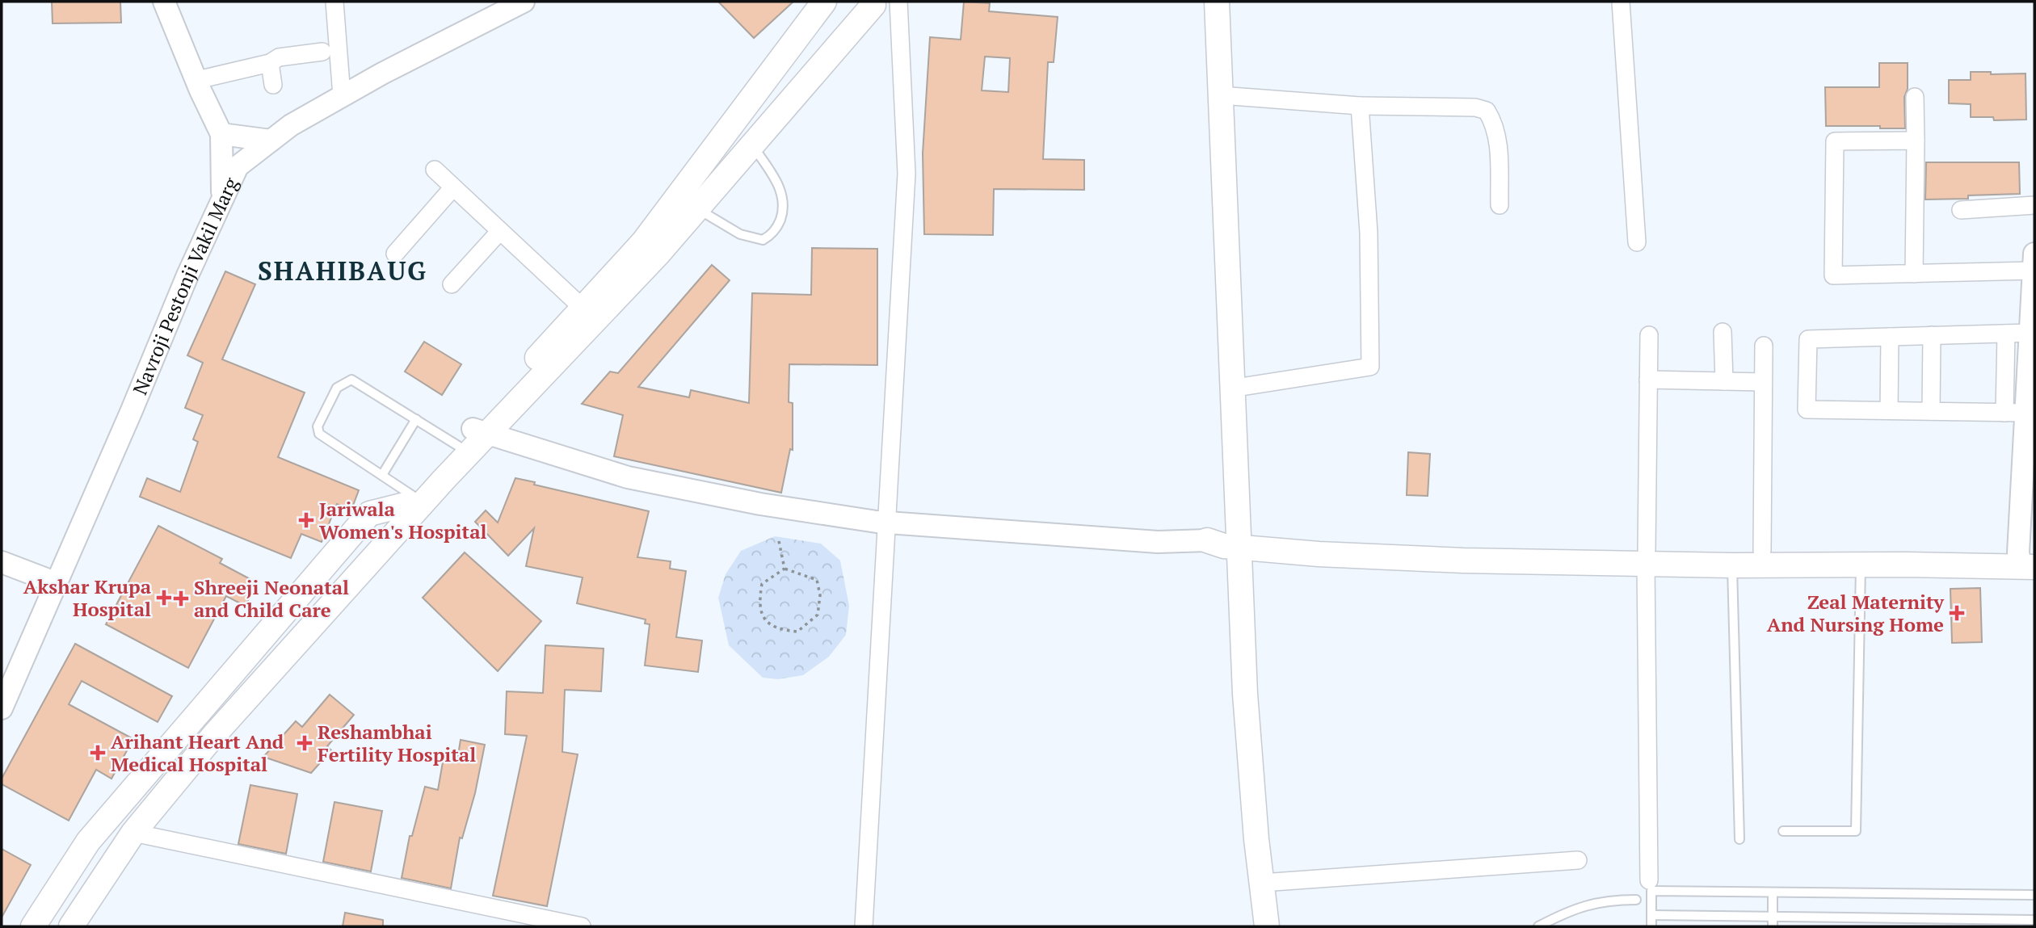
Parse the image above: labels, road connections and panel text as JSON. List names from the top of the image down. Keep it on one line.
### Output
{"streets":{"street":["Navroji Pestonji Vakil Marg"]},"districts":["SHAHIBAUG"],"places":{"health":["Jariwala Women's Hospital","Akshar Krupa Hospital","Shreeji Neonatal and Child Care","Zeal Maternity And Nursing Home","Reshambhai Fertility Hospital","Arihant Heart And Medical Hospital"]}}
